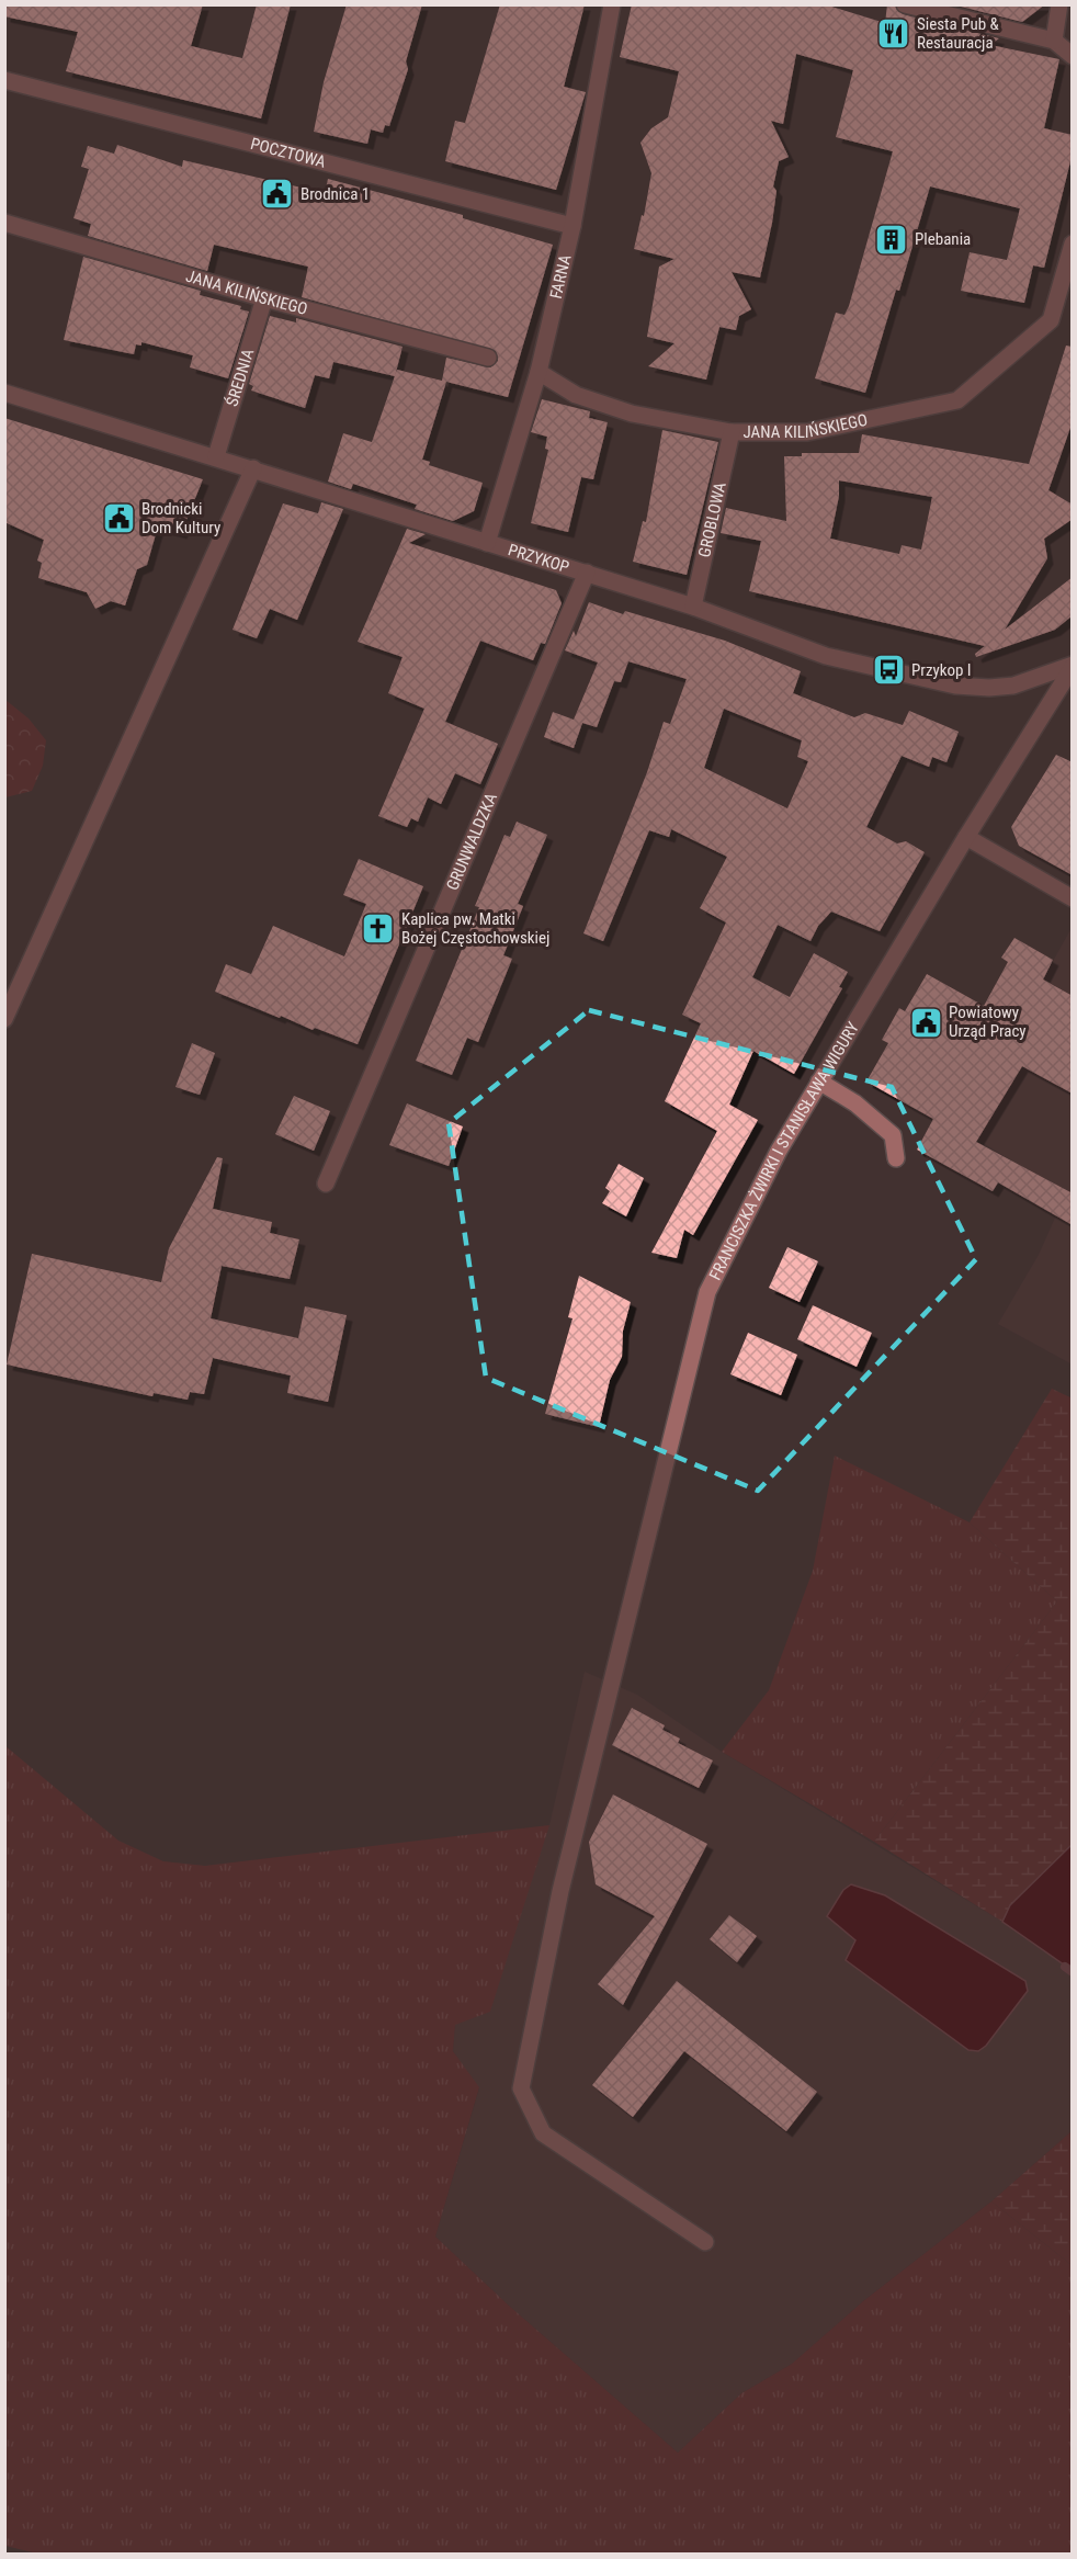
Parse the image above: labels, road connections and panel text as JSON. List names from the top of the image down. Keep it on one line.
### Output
{"streets":{"street":["POCZTOWA","FARNA","JANA KILIŃSKIEGO","ŚREDNIA","GROBLOWA","PRZYKOP","GRUNWALDZKA","FRANCISZKA ŻWIRKI I STANISŁAWA WIGURY"]},"crossings":[["POCZTOWA","FARNA"],["FARNA","JANA KILIŃSKIEGO"],["FARNA","PRZYKOP"],["JANA KILIŃSKIEGO","ŚREDNIA"],["JANA KILIŃSKIEGO","GROBLOWA"],["ŚREDNIA","PRZYKOP"],["GROBLOWA","PRZYKOP"],["PRZYKOP","GRUNWALDZKA"],["PRZYKOP","FRANCISZKA ŻWIRKI I STANISŁAWA WIGURY"]],"places":{"restaurant":["Siesta Pub & Restauracja"],"public building":["Brodnica 1","Brodnicki Dom Kultury","Powiatowy Urząd Pracy"],"building":["Plebania"],"bus stop":["Przykop I"],"church":["Kaplica pw. Matki Bożej Częstochowskiej"]}}
